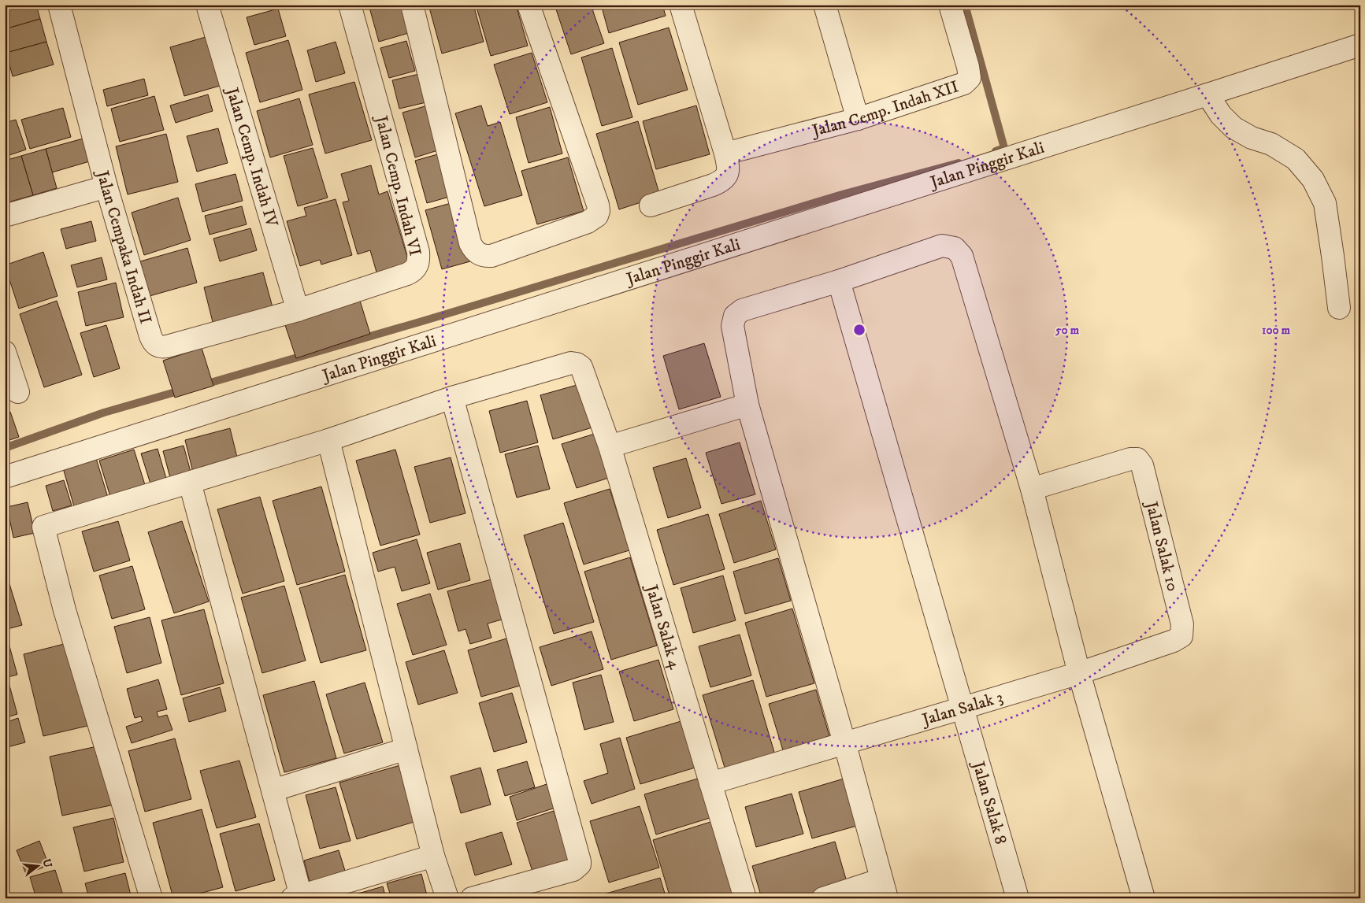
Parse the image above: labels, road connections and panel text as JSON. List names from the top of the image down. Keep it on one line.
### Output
{"streets":{"street":["Jalan Cemp. Indah XII","Jalan Cemp. Indah IV","Jalan Pinggir Kali","Jalan Cemp. Indah VI","Jalan Cempaka Indah II","Jalan Salak 10","Jalan Salak 4","Jalan Salak 3","Jalan Salak 8"]},"crossings":[["Jalan Cemp. Indah IV","Jalan Cemp. Indah VI"],["Jalan Cemp. Indah IV","Jalan Cempaka Indah II"],["Jalan Cemp. Indah VI","Jalan Cempaka Indah II"],["Jalan Salak 10","Jalan Salak 3"],["Jalan Salak 4","Jalan Salak 3"],["Jalan Salak 3","Jalan Salak 8"]],"north":"right","rings":["50 m","100 m"]}
